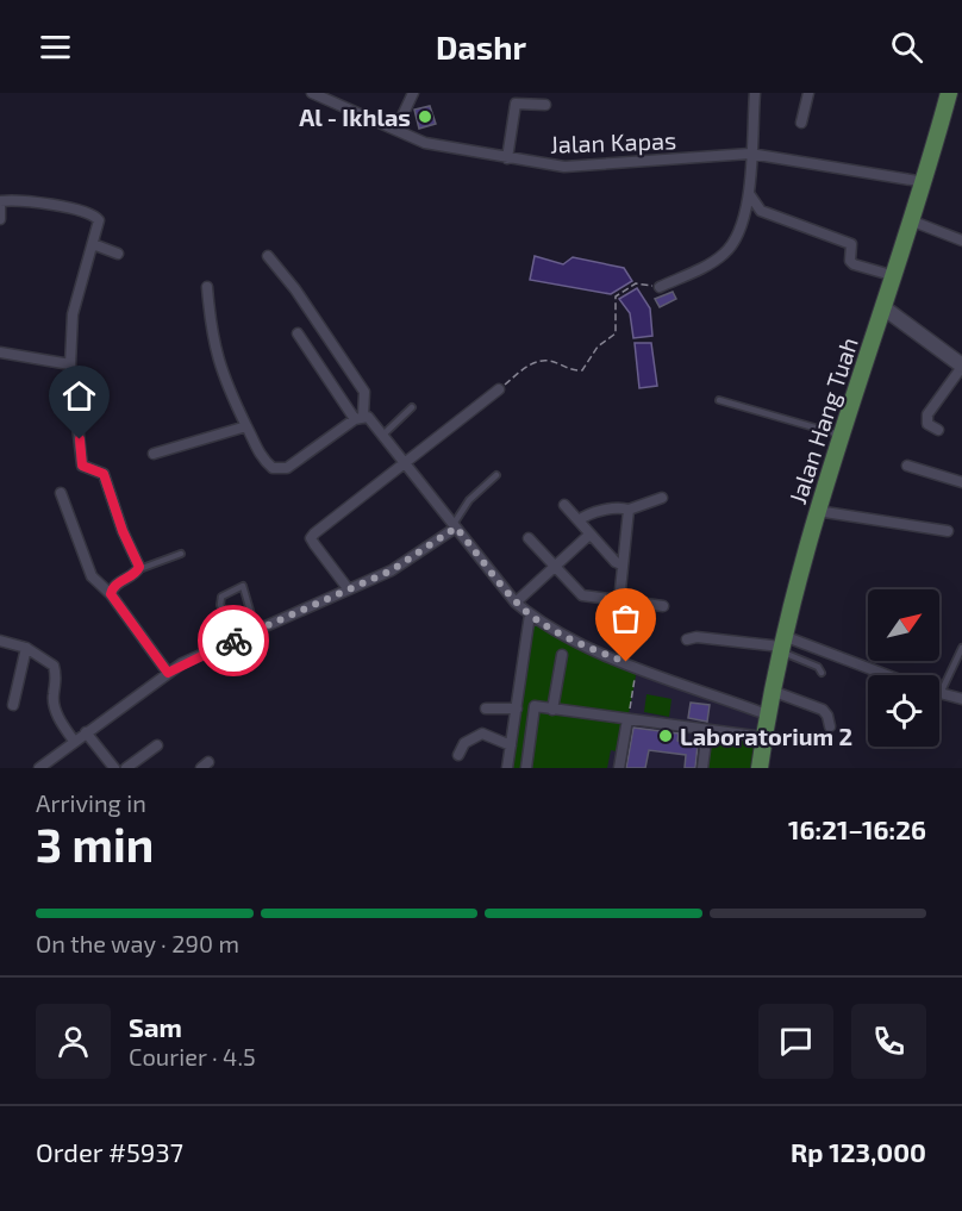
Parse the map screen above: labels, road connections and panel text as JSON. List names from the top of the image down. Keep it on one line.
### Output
{"streets":{"main road":["Jalan Hang Tuah"],"street":["Jalan Kapas"]},"crossings":[["Jalan Kapas","Jalan Hang Tuah"]],"places":["Al - Ikhlas","Laboratorium 2"],"north":"top right","page":{"header":"Dashr","heading":["3 min","Arriving in","16:21–16:26"],"panel":["Sam","Courier · 4.5","Order #5937","Rp 123,000"],"bar":"On the way · 290 m"}}
